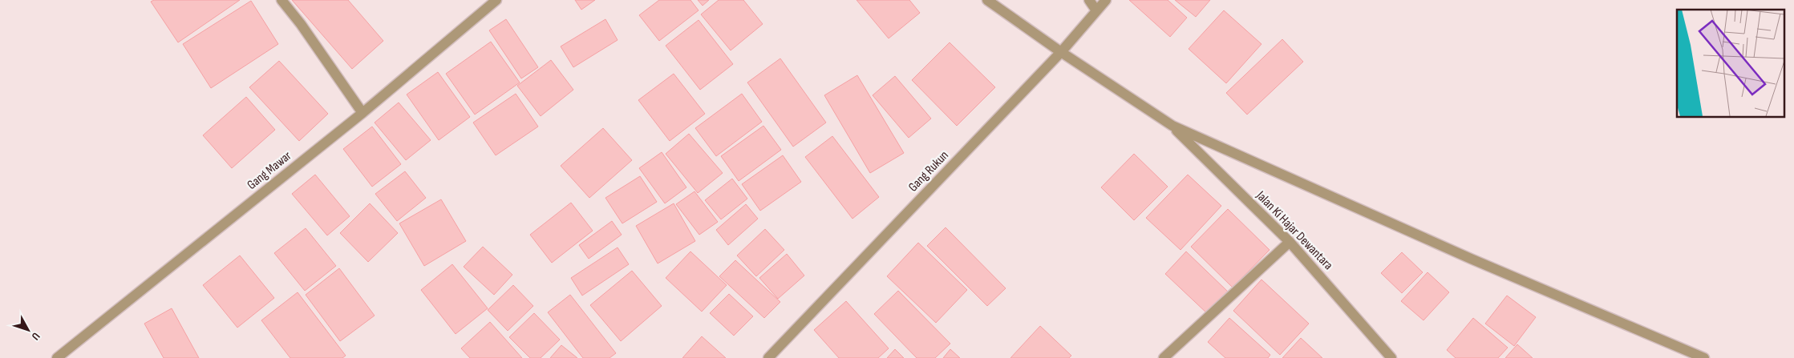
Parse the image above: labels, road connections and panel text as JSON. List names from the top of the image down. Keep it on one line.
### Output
{"streets":{"street":["Gang Mawar","Gang Rukun","Jalan Ki Hajar Dewantara"]},"north":"bottom right"}
